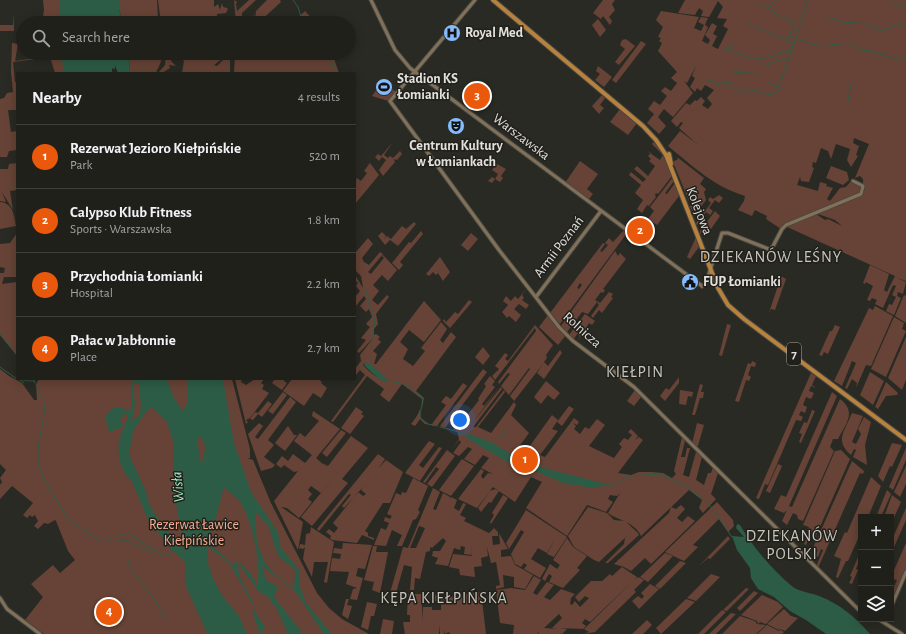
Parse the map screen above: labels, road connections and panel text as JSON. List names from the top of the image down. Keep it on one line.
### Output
{"streets":{"highway":["Kolejowa","7"],"street":["Warszawska","Armii Poznań","Rolnicza"]},"crossings":[["Warszawska","Armii Poznań"],["Warszawska","Rolnicza"],["Armii Poznań","Rolnicza"]],"districts":["DZIEKANÓW LEŚNY","KIEŁPIN","DZIEKANÓW POLSKI","KĘPA KIEŁPIŃSKA"],"water":["Wisła"],"parks":["Rezerwat Ławice Kiełpińskie"],"places":{"hospital":["Royal Med"],"sports":["Stadion KS Łomianki"],"theatre":["Centrum Kultury w Łomiankach"],"public building":["FUP Łomianki"]},"page":{"search":"Search here","heading":["Nearby","4 results"],"pins":["3","2","1","4"],"list":[{"mark":"1","name":"Rezerwat Jezioro Kiełpińskie","note":"Park","value":"520 m"},{"mark":"2","name":"Calypso Klub Fitness","note":"Sports · Warszawska","value":"1.8 km"},{"mark":"3","name":"Przychodnia Łomianki","note":"Hospital","value":"2.2 km"},{"mark":"4","name":"Pałac w Jabłonnie","note":"Place","value":"2.7 km"}],"map_buttons":["+","−"]}}
